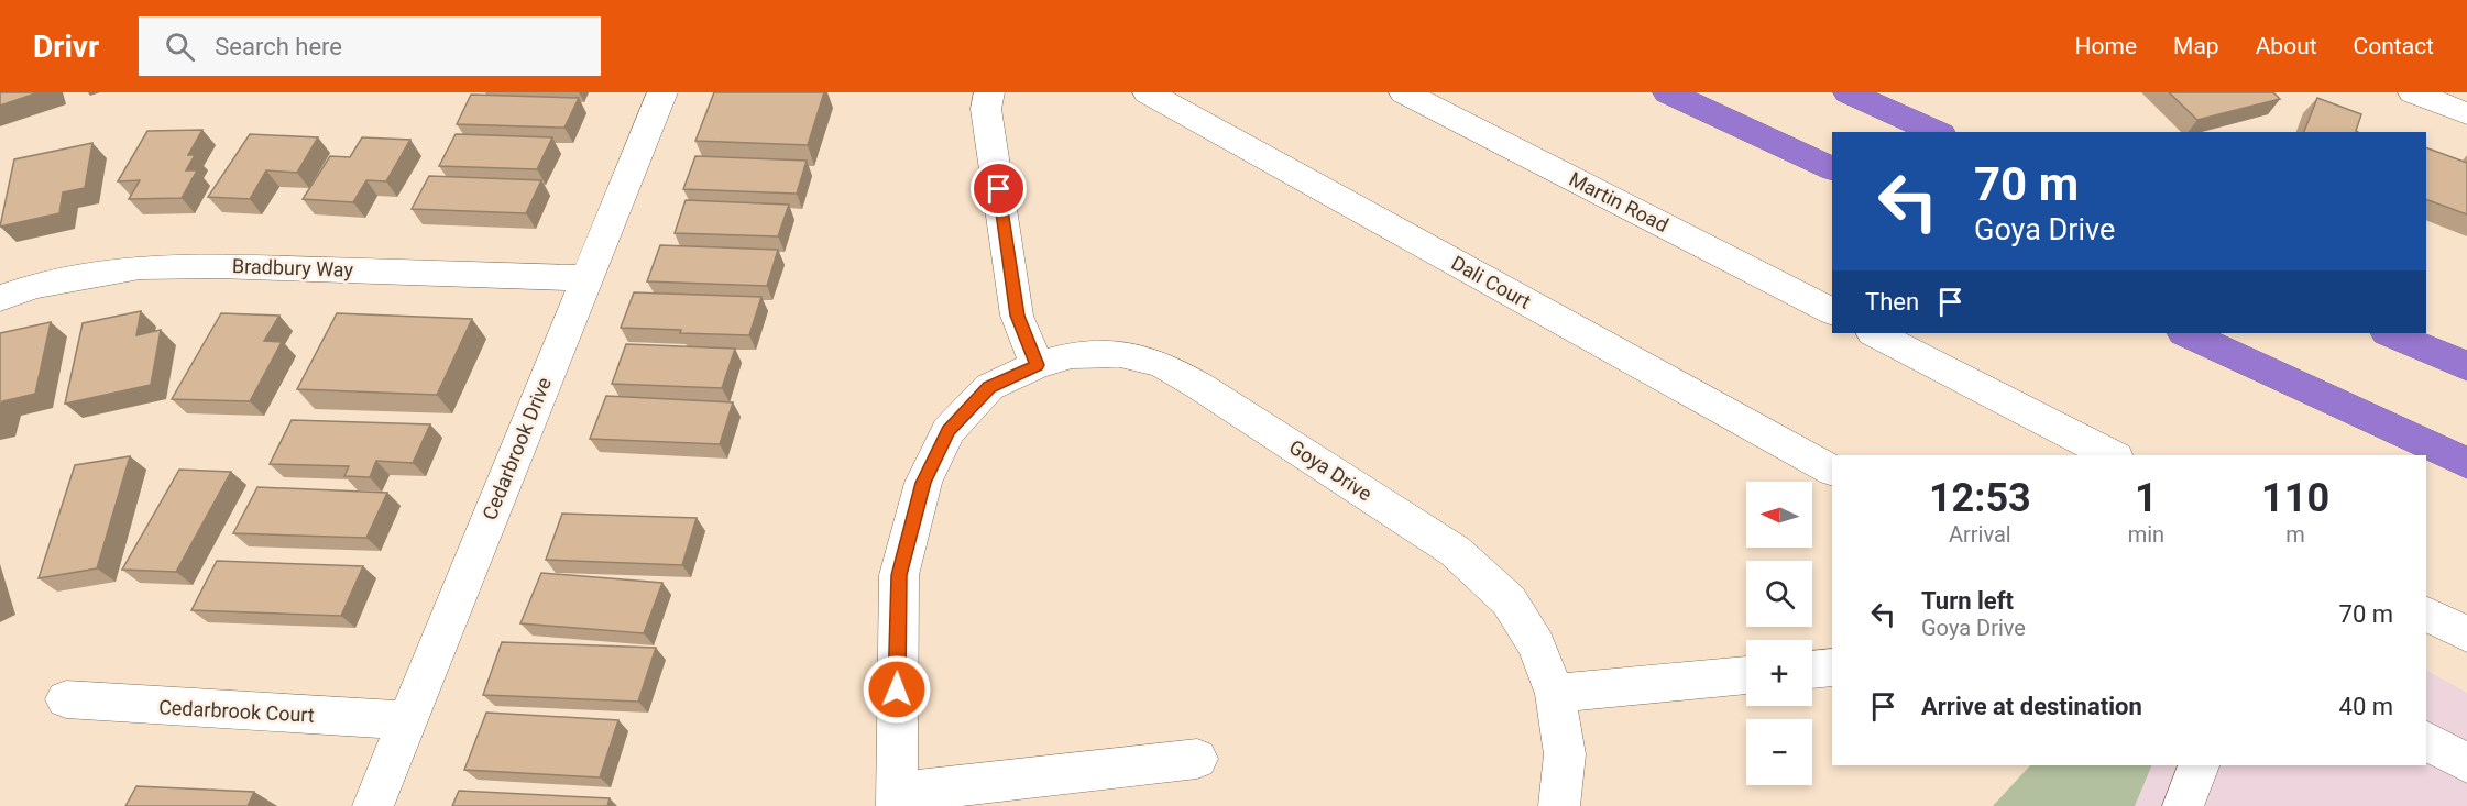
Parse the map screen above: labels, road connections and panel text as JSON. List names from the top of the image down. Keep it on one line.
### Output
{"streets":{"street":["Martin Road","Bradbury Way","Dali Court","Cedarbrook Drive","Goya Drive","Cedarbrook Court"]},"crossings":[["Bradbury Way","Cedarbrook Drive"],["Cedarbrook Drive","Cedarbrook Court"]],"north":"left","page":{"header":"Drivr","search":"Search here","nav":["Home","Map","About","Contact"],"turn":["70 m","Goya Drive"],"then":"Then","eta":["12:53","Arrival","1","min","110","m"],"map_buttons":["+","−"],"list":[{"name":"Turn left","note":"Goya Drive","value":"70 m"},{"name":"Arrive at destination","value":"40 m"}]}}
